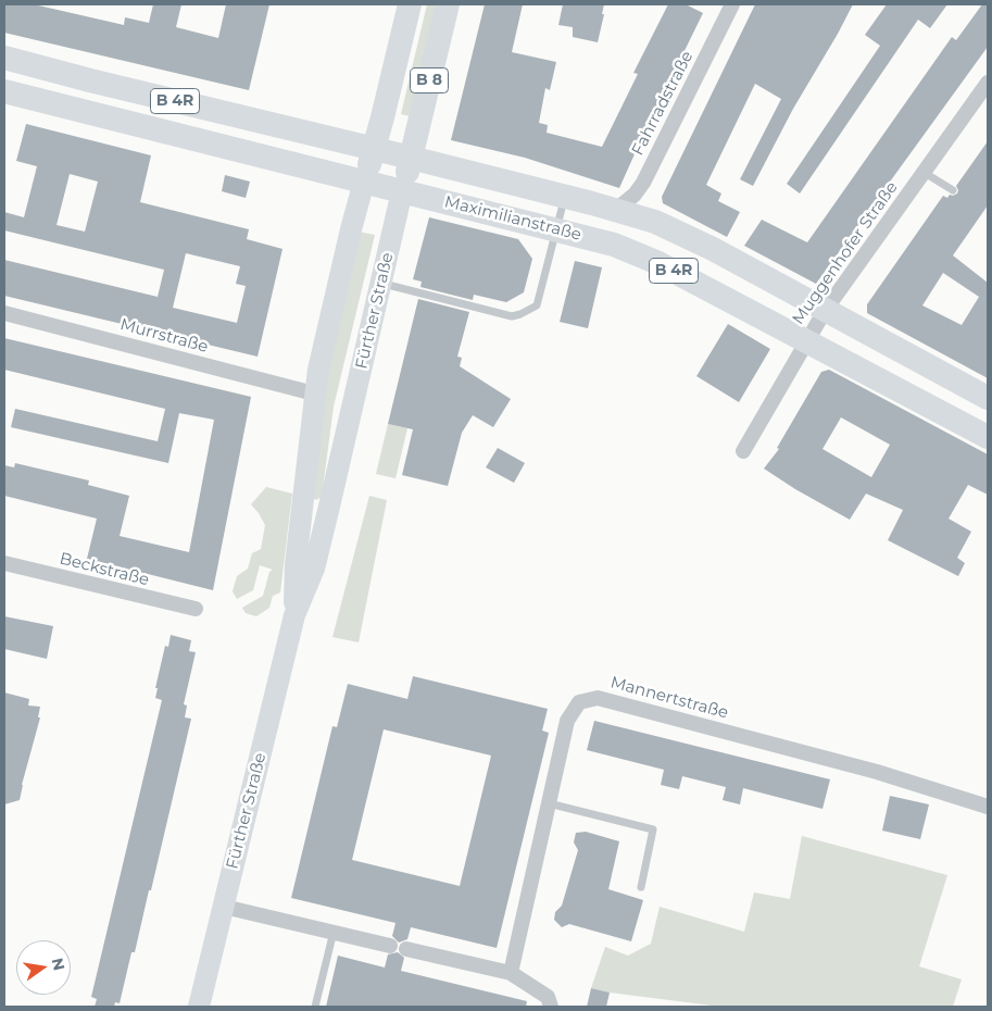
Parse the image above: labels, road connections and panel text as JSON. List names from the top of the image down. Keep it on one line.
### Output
{"streets":{"main road":["B 8","B 4R","Maximilianstraße","Fürther Straße"],"street":["Fahrradstraße","Muggenhofer Straße","Murrstraße","Beckstraße","Mannertstraße"]},"crossings":[["Fahrradstraße","Maximilianstraße"],["Maximilianstraße","Muggenhofer Straße"],["Maximilianstraße","Fürther Straße"],["Fürther Straße","Murrstraße"]],"north":"right"}
